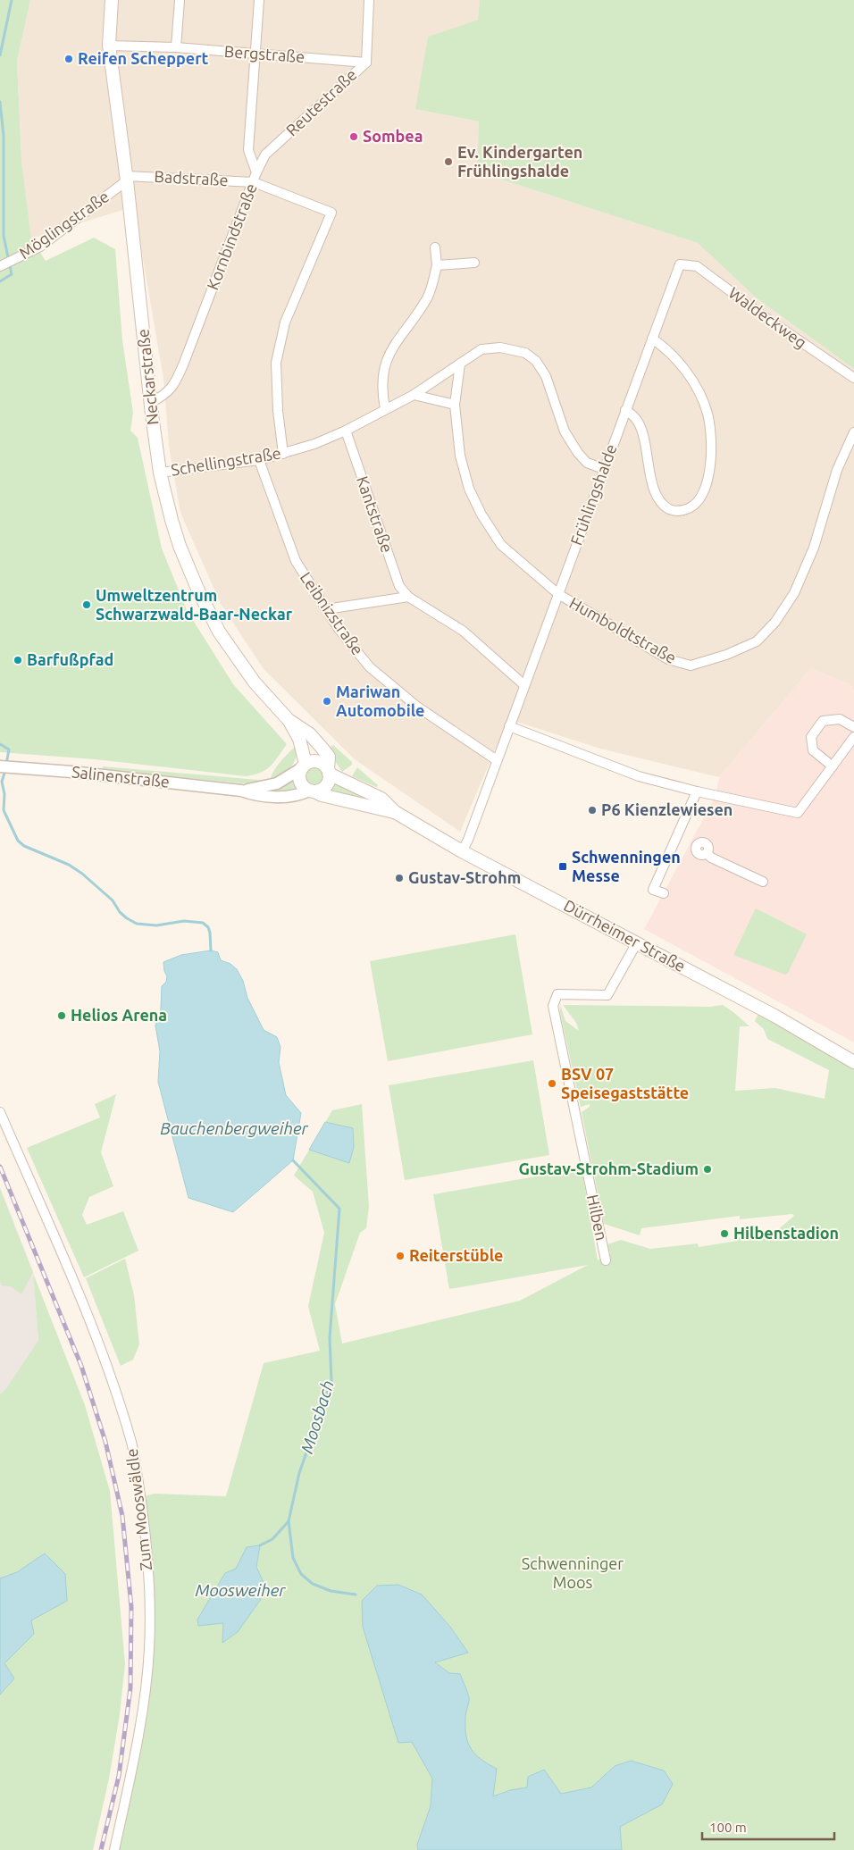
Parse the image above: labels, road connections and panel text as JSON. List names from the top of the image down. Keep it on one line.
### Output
{"streets":{"main road":["Neckarstraße","Dürrheimer Straße"],"street":["Bergstraße","Reutestraße","Badstraße","Möglingstraße","Kornbindstraße","Waldeckweg","Schellingstraße","Frühlingshalde","Kantstraße","Leibnizstraße","Humboldtstraße","Salinenstraße","Hilben","Zum Mooswäldle"]},"crossings":[["Bergstraße","Reutestraße"],["Bergstraße","Kornbindstraße"],["Bergstraße","Neckarstraße"],["Reutestraße","Kornbindstraße"],["Badstraße","Möglingstraße"],["Badstraße","Kornbindstraße"],["Badstraße","Neckarstraße"],["Badstraße","Schellingstraße"],["Möglingstraße","Neckarstraße"],["Kornbindstraße","Neckarstraße"],["Waldeckweg","Frühlingshalde"],["Neckarstraße","Schellingstraße"],["Neckarstraße","Salinenstraße"],["Neckarstraße","Dürrheimer Straße"],["Schellingstraße","Frühlingshalde"],["Schellingstraße","Kantstraße"],["Schellingstraße","Leibnizstraße"],["Frühlingshalde","Kantstraße"],["Frühlingshalde","Leibnizstraße"],["Frühlingshalde","Humboldtstraße"],["Frühlingshalde","Dürrheimer Straße"],["Salinenstraße","Dürrheimer Straße"],["Dürrheimer Straße","Hilben"]],"water":["Bauchenbergweiher","Moosbach","Moosweiher"],"parks":["Schwenninger Moos"],"places":{"other":["Reifen Scheppert","Sombea","Ev. Kindergarten Frühlingshalde","Umweltzentrum Schwarzwald-Baar-Neckar","Barfußpfad","Mariwan Automobile","P6 Kienzlewiesen","Gustav-Strohm","Helios Arena","BSV 07 Speisegaststätte","Gustav-Strohm-Stadium","Hilbenstadion","Reiterstüble"],"transit":["Schwenningen Messe"]},"scale_bar":"100 m"}
